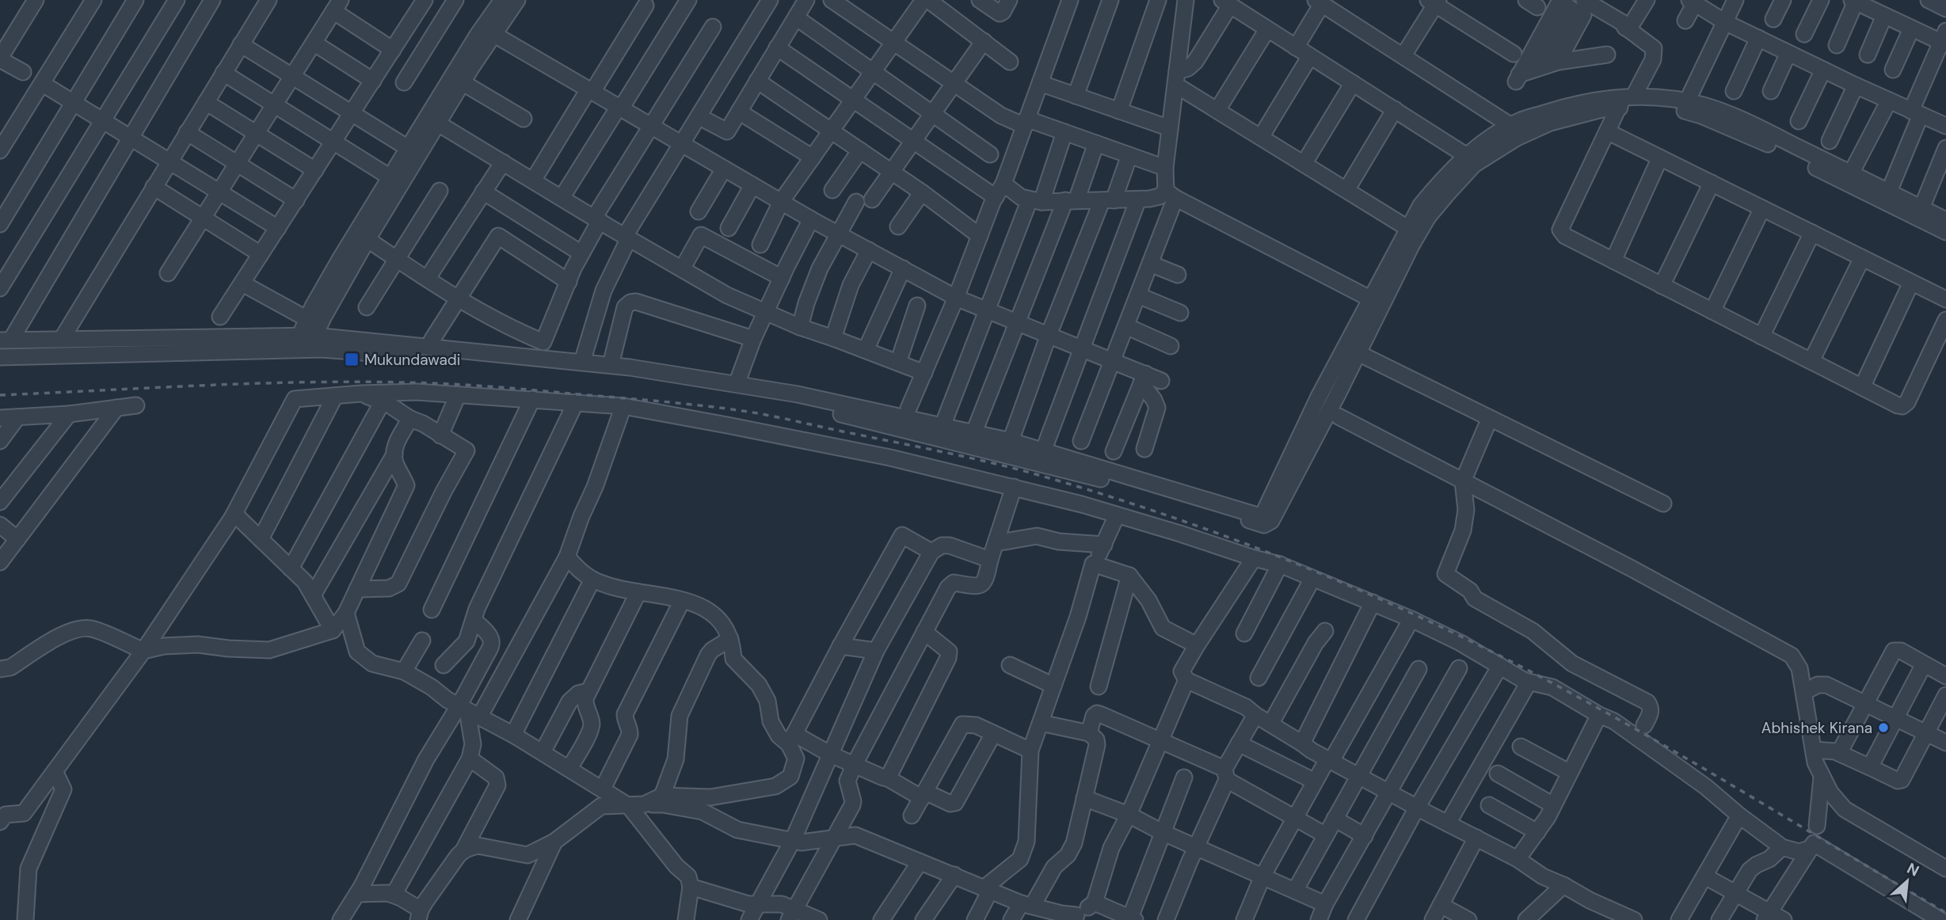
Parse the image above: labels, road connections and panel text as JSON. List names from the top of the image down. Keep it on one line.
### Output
{"places":{"transit":["Mukundawadi"],"other":["Abhishek Kirana"]},"north":"top right"}
